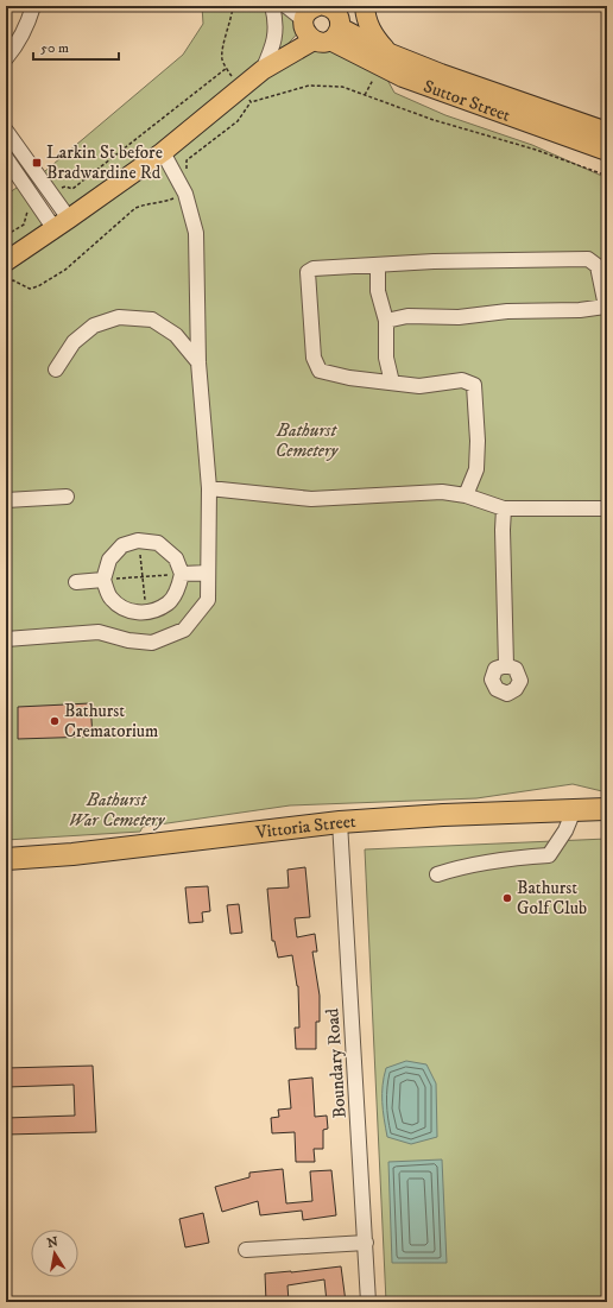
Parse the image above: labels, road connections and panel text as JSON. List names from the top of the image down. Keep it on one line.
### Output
{"streets":{"highway":["Vittoria Street"],"main road":["Suttor Street"],"street":["Boundary Road"]},"crossings":[["Vittoria Street","Boundary Road"]],"parks":["Bathurst Cemetery","Bathurst War Cemetery"],"places":{"transit":["Larkin St before Bradwardine Rd"],"other":["Bathurst Crematorium","Bathurst Golf Club"]},"scale_bar":"50 m","north":"top"}
